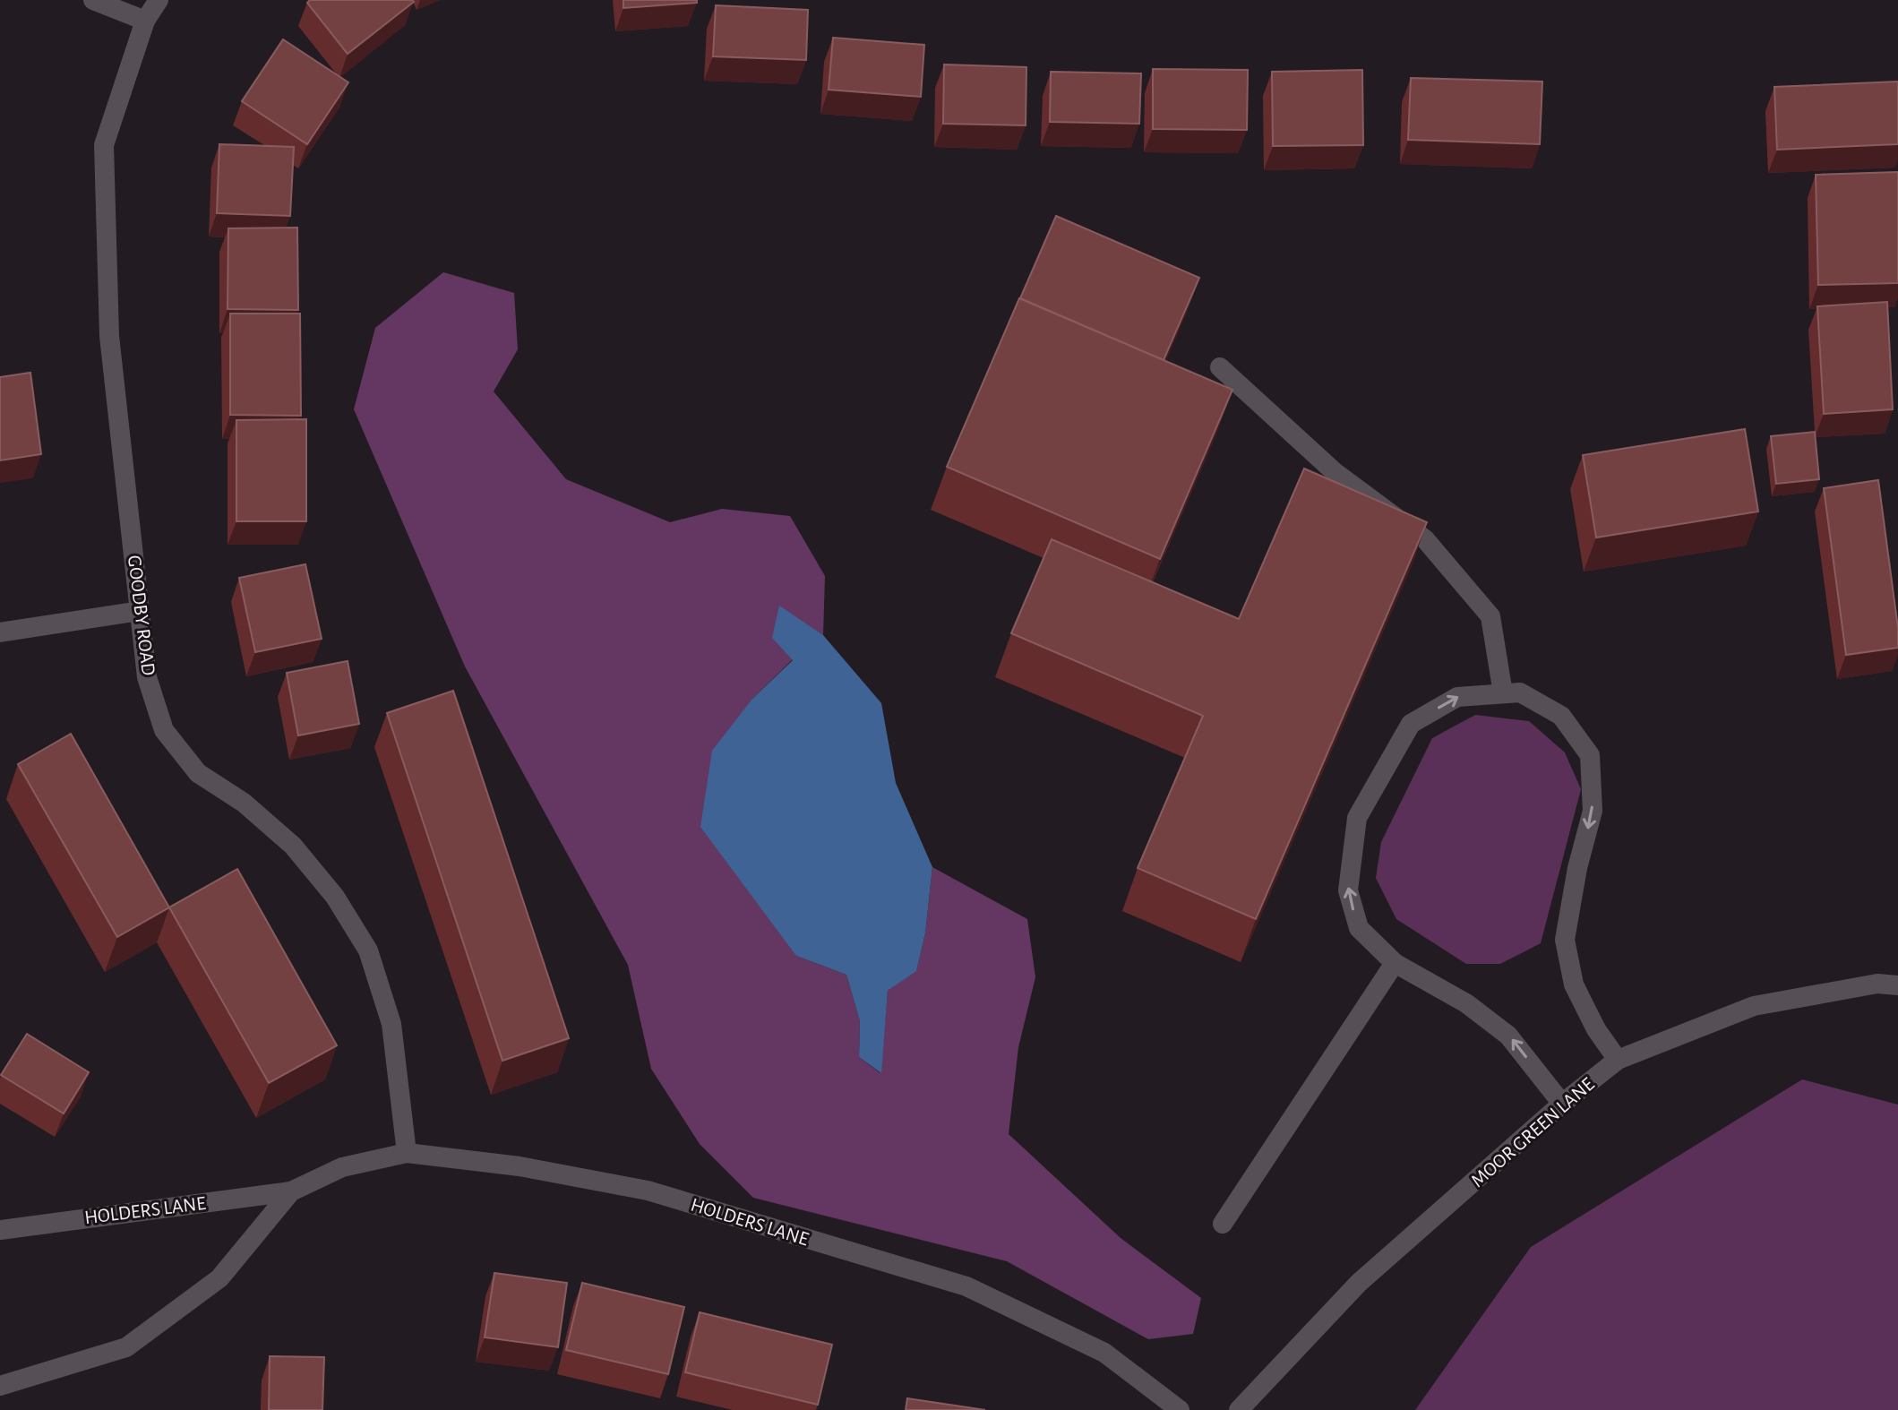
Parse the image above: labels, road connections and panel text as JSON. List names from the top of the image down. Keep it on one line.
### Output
{"streets":{"street":["GOODBY ROAD","MOOR GREEN LANE","HOLDERS LANE"]},"crossings":[["GOODBY ROAD","HOLDERS LANE"]]}
